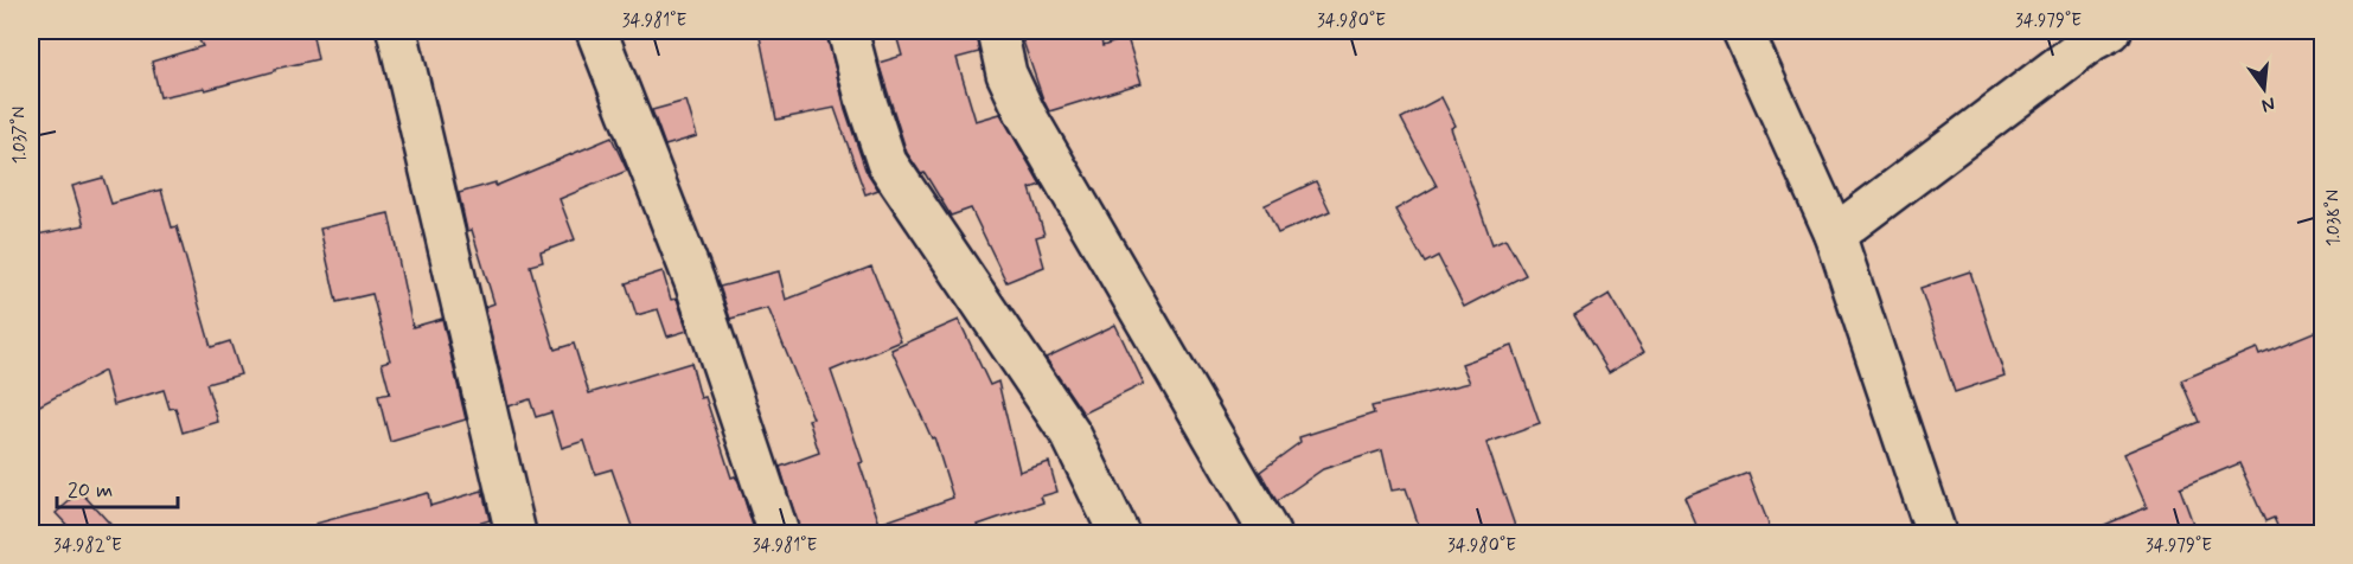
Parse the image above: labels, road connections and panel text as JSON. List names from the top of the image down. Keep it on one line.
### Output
{"scale_bar":"20 m","north":"bottom","coordinates":["34.981°E","34.980°E","34.979°E","1.037°N","1.038°N","34.982°E"]}
